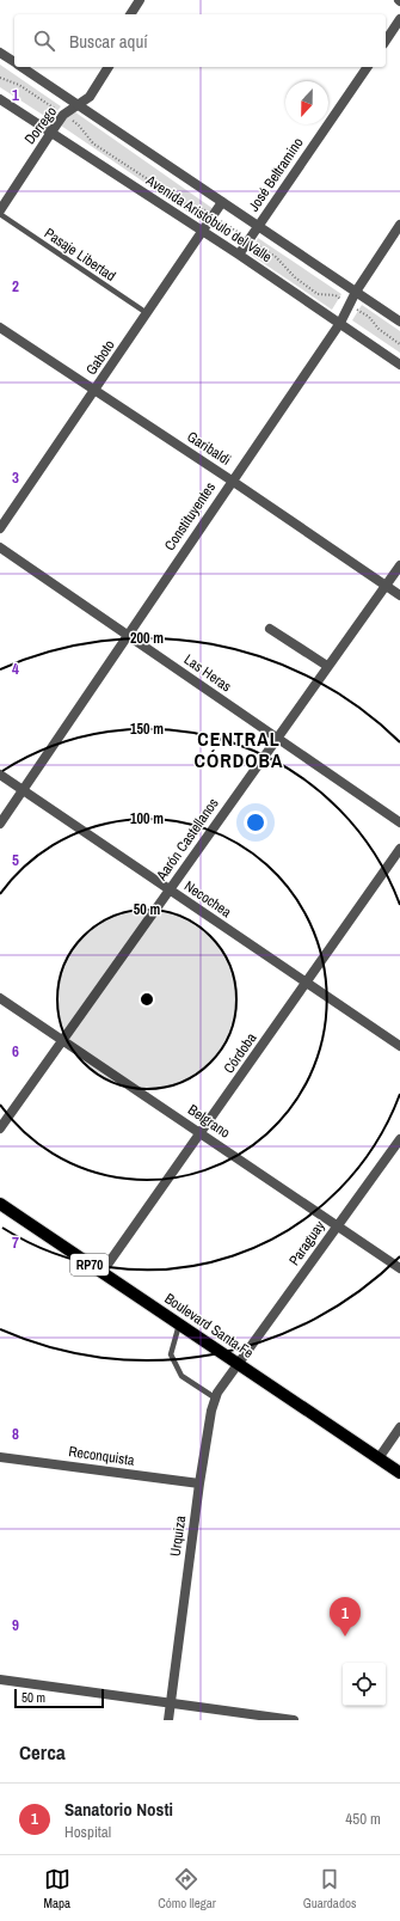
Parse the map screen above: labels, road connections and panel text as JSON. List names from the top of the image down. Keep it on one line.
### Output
{"streets":{"main road":["RP70","Boulevard Santa Fe"],"street":["Dorrego","José Beltramino","Avenida Aristóbulo del Valle","Gaboto","Garibaldi","Constituyentes","Las Heras","Aarón Castellanos","Necochea","Córdoba","Belgrano","Paraguay","Reconquista","Urquiza"],"lane":["Pasaje Libertad"]},"crossings":[["Dorrego","Avenida Aristóbulo del Valle"],["Dorrego","Pasaje Libertad"],["José Beltramino","Avenida Aristóbulo del Valle"],["Avenida Aristóbulo del Valle","Gaboto"],["Avenida Aristóbulo del Valle","Constituyentes"],["Pasaje Libertad","Gaboto"],["Gaboto","Garibaldi"],["Garibaldi","Constituyentes"],["Garibaldi","Aarón Castellanos"],["Constituyentes","Las Heras"],["Constituyentes","Necochea"],["Las Heras","Aarón Castellanos"],["Aarón Castellanos","Necochea"],["Aarón Castellanos","Belgrano"],["Necochea","Córdoba"],["Córdoba","Belgrano"],["Córdoba","Boulevard Santa Fe"],["Belgrano","Paraguay"],["Paraguay","Boulevard Santa Fe"],["Paraguay","Urquiza"],["Boulevard Santa Fe","Urquiza"],["Reconquista","Urquiza"]],"districts":["CENTRAL CÓRDOBA"],"scale_bar":"50 m","north":"bottom","page":{"search":"Buscar aquí","pins":"1","scale":"50 m","heading":"Cerca","list":[{"mark":"1","name":"Sanatorio Nosti","note":"Hospital","value":"450 m"}],"nav":["Mapa","Cómo llegar","Guardados"]},"grid":{"rows":["1","2","3","4","5","6","7","8","9"]},"rings":["200 m","150 m","100 m","50 m"]}
